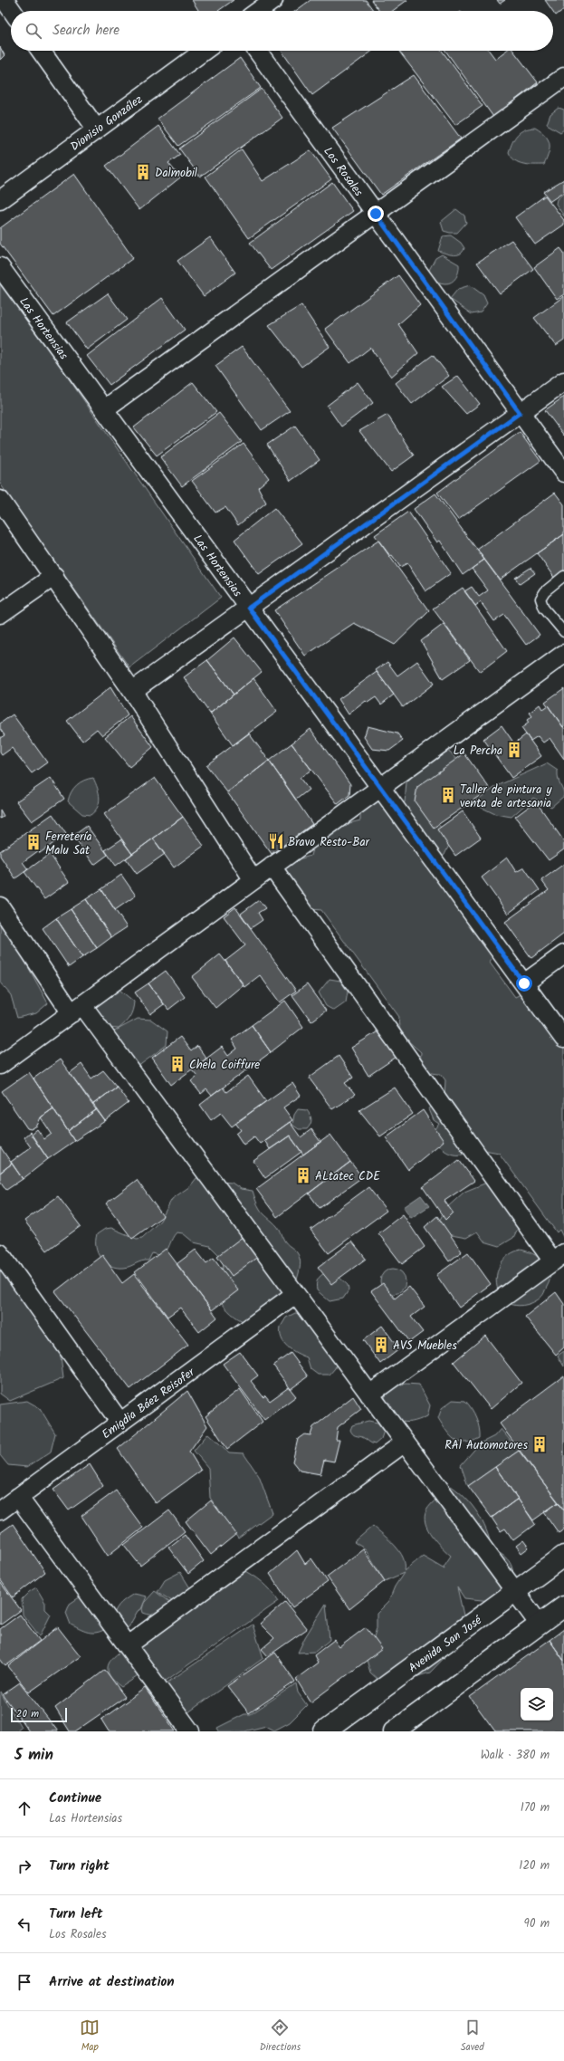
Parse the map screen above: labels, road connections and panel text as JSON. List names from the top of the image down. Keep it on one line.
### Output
{"streets":{"street":["Dionisio González","Los Rosales","Las Hortensias","Emigdia Báez Reisofer","Avenida San José"]},"places":{"building":["Dalmobil","La Percha","Taller de pintura y venta de artesania","Ferretería Malu Sat","Chela Coiffure","ALtatec CDE","AVS Muebles","RAl Automotores"],"restaurant":["Bravo Resto-Bar"]},"scale_bar":"20 m","page":{"search":"Search here","scale":"20 m","heading":["5 min","Walk · 380 m"],"list":[["Continue","Las Hortensias","170 m"],["Turn right","120 m"],["Turn left","Los Rosales","90 m"],"Arrive at destination"],"nav":["Map","Directions","Saved"]}}
